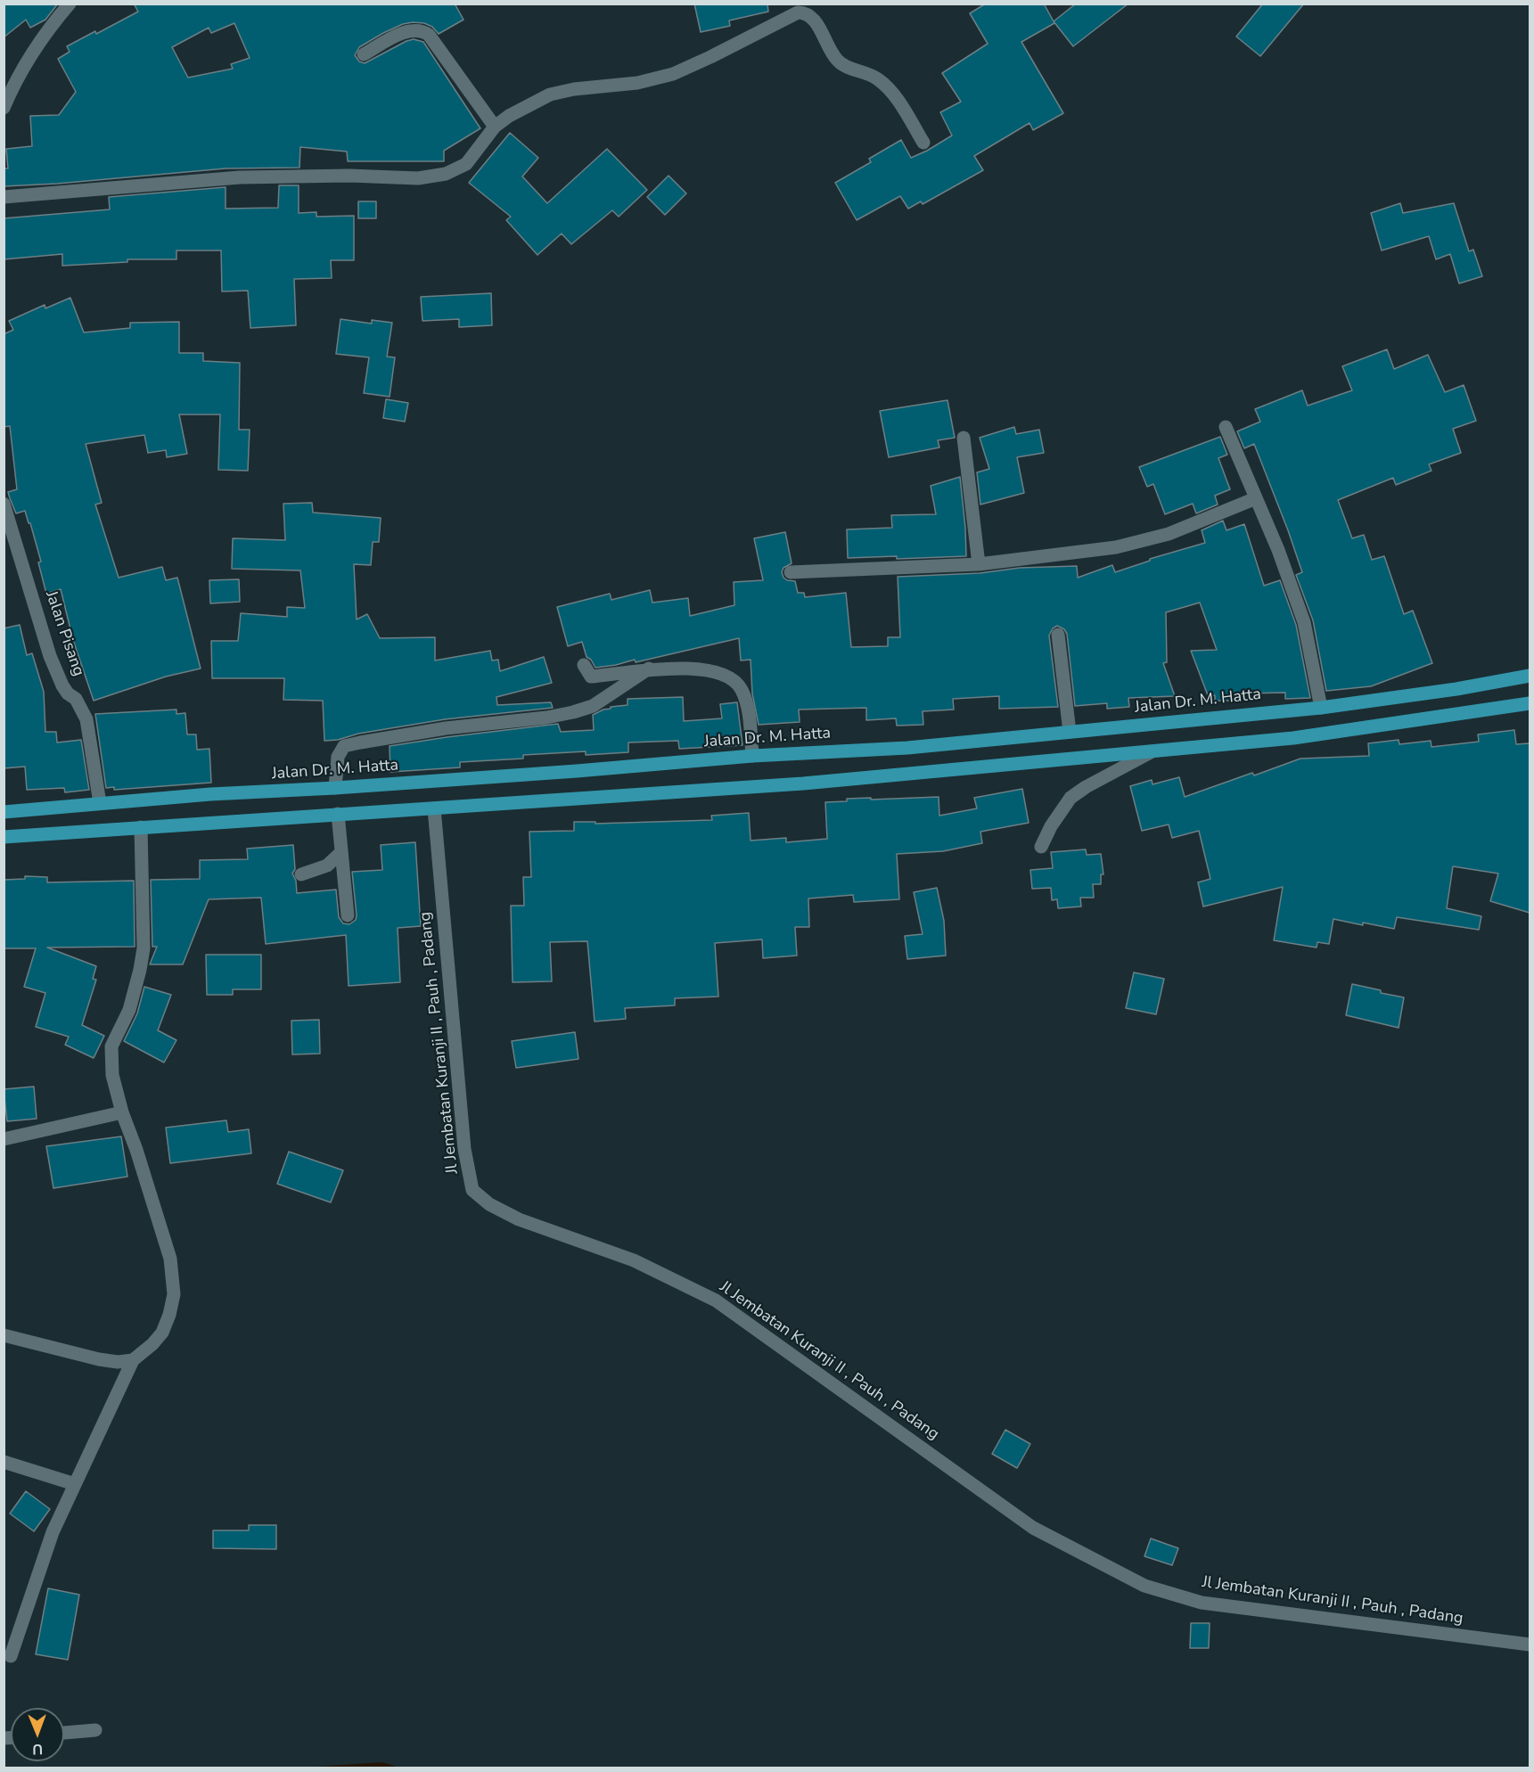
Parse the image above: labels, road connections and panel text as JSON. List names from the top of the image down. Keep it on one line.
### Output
{"streets":{"main road":["Jalan Dr. M. Hatta"],"street":["Jalan Pisang","Jl Jembatan Kuranji II , Pauh , Padang"]},"crossings":[["Jalan Pisang","Jalan Dr. M. Hatta"]],"north":"bottom"}
